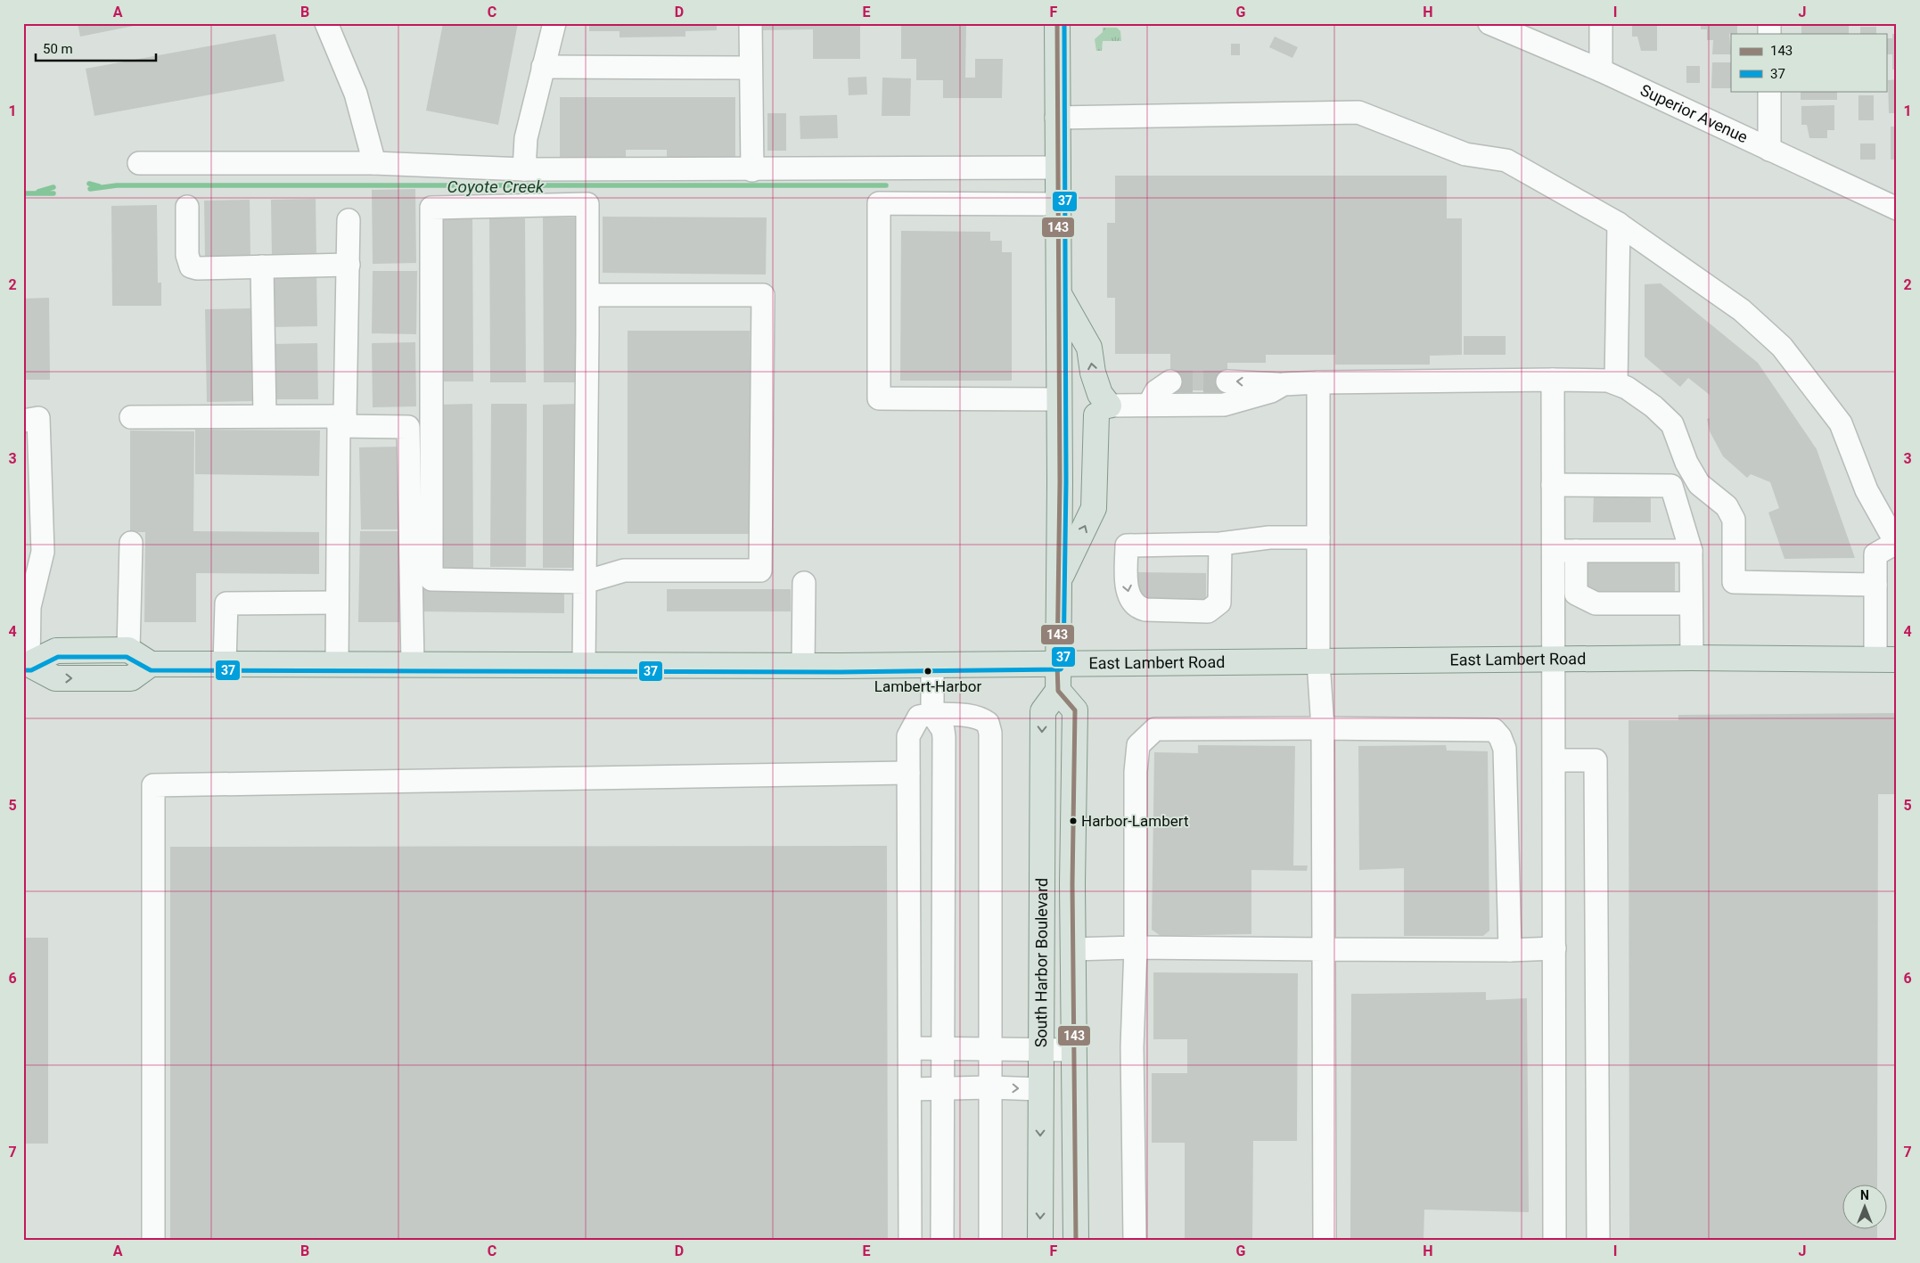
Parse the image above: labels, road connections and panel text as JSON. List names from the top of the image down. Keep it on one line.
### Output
{"streets":{"main road":["East Lambert Road","South Harbor Boulevard"],"street":["Superior Avenue"]},"water":["Coyote Creek"],"places":["Lambert-Harbor","Harbor-Lambert"],"lines":["transit line 143","transit line 37"],"legend":["143","37"],"scale_bar":"50 m","north":"top","grid":{"columns":["A","B","C","D","E","F","G","H","I","J"],"rows":["1","2","3","4","5","6","7"]}}
